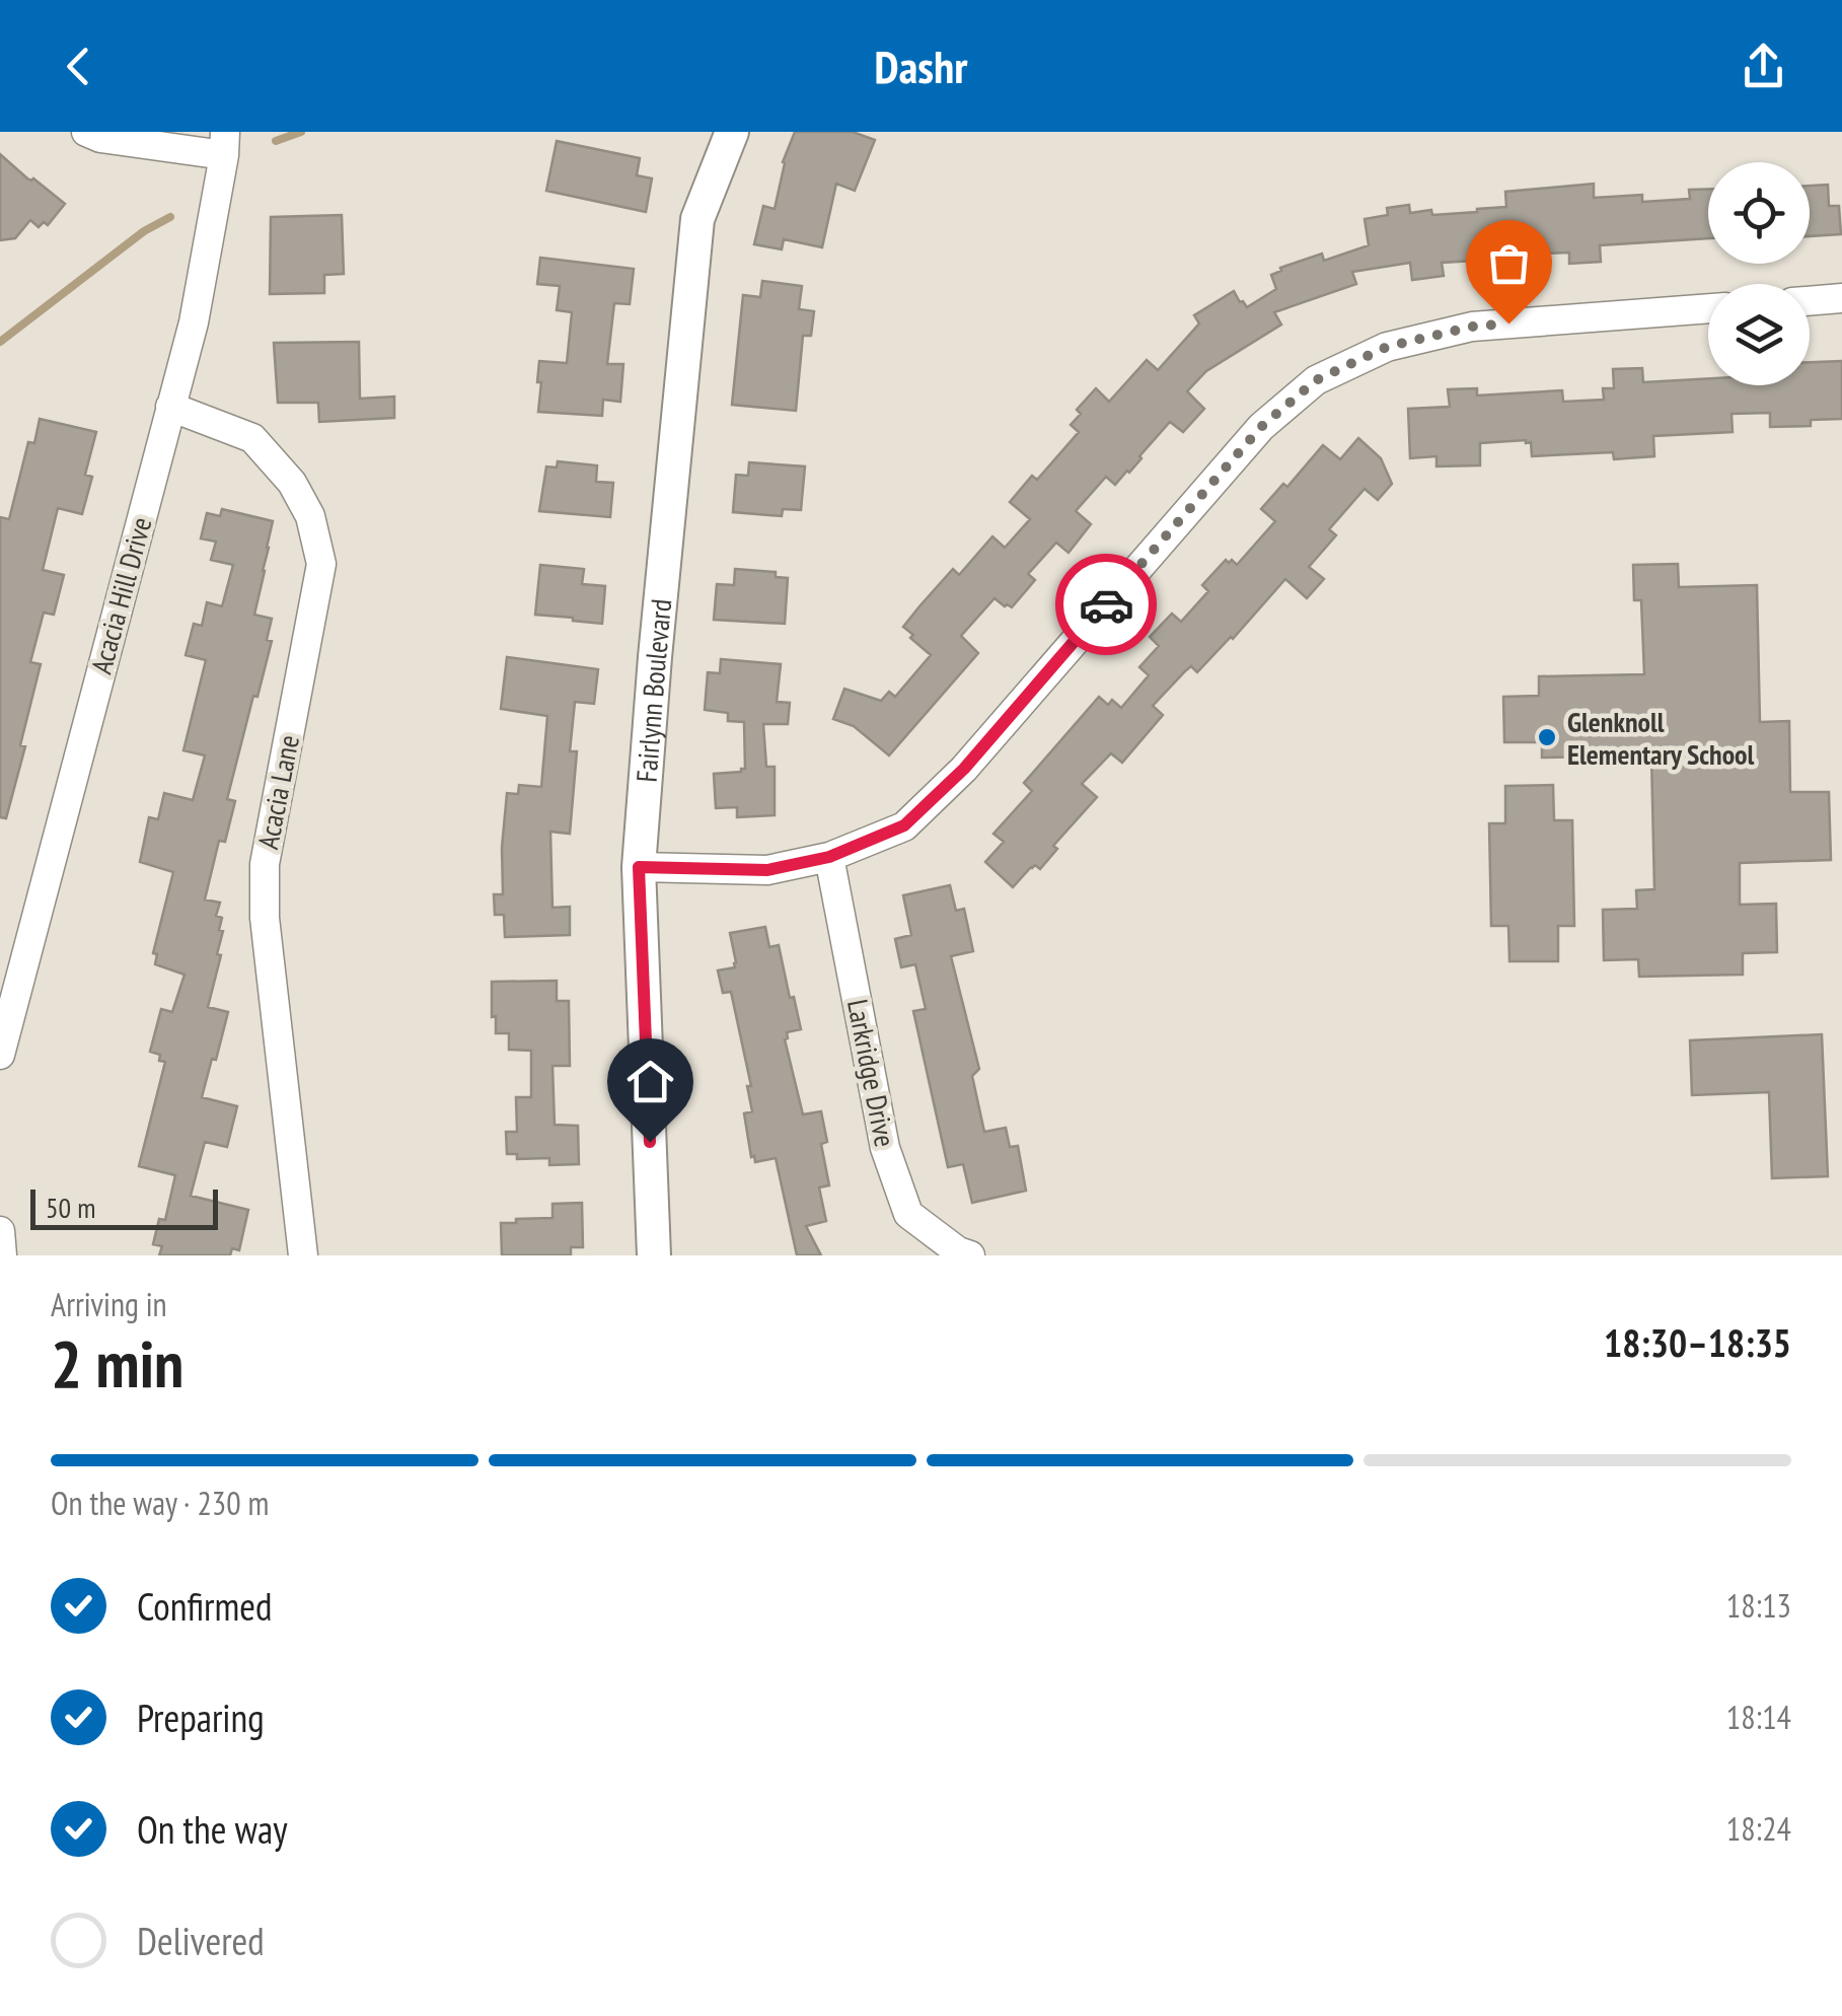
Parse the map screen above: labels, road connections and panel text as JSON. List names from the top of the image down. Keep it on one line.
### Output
{"streets":{"street":["Acacia Hill Drive","Fairlynn Boulevard","Acacia Lane","Larkridge Drive"]},"crossings":[["Acacia Hill Drive","Acacia Lane"]],"places":["Glenknoll Elementary School"],"scale_bar":"50 m","page":{"header":"Dashr","scale":"50 m","heading":["2 min","Arriving in","18:30–18:35"],"bar":"On the way · 230 m","list":[["Confirmed","18:13"],["Preparing","18:14"],["On the way","18:24"],"Delivered"]}}
